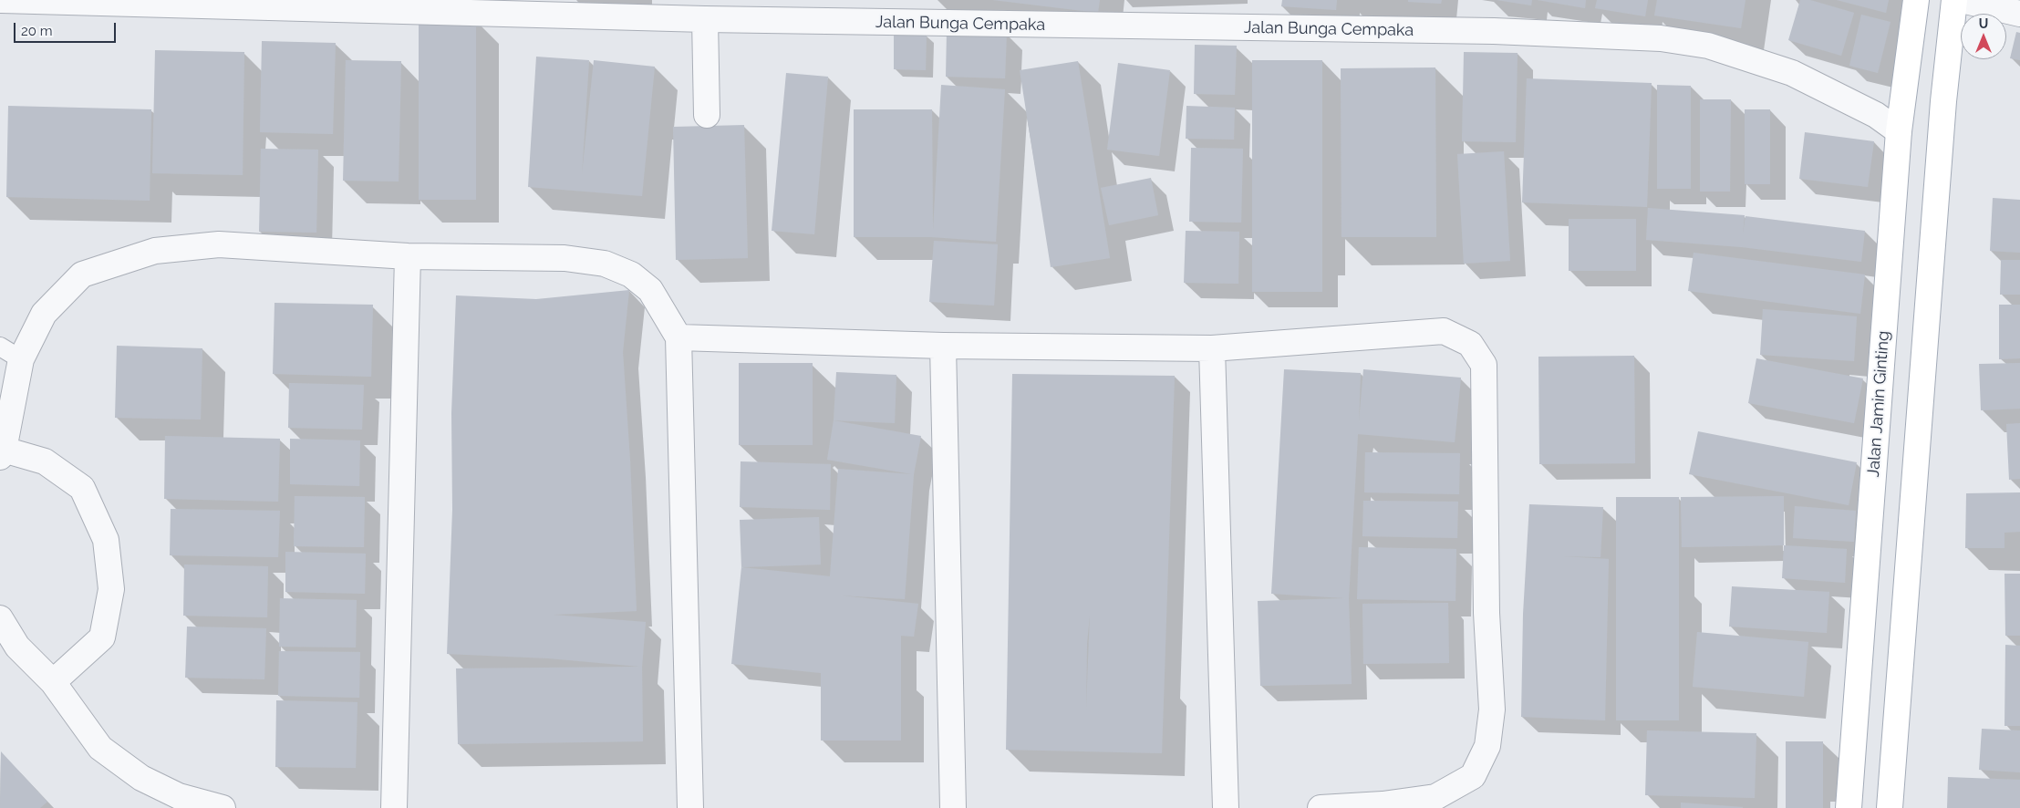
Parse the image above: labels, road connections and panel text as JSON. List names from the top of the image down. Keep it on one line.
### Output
{"streets":{"main road":["Jalan Jamin Ginting"],"street":["Jalan Bunga Cempaka"]},"crossings":[["Jalan Bunga Cempaka","Jalan Jamin Ginting"]],"scale_bar":"20 m","north":"top"}
